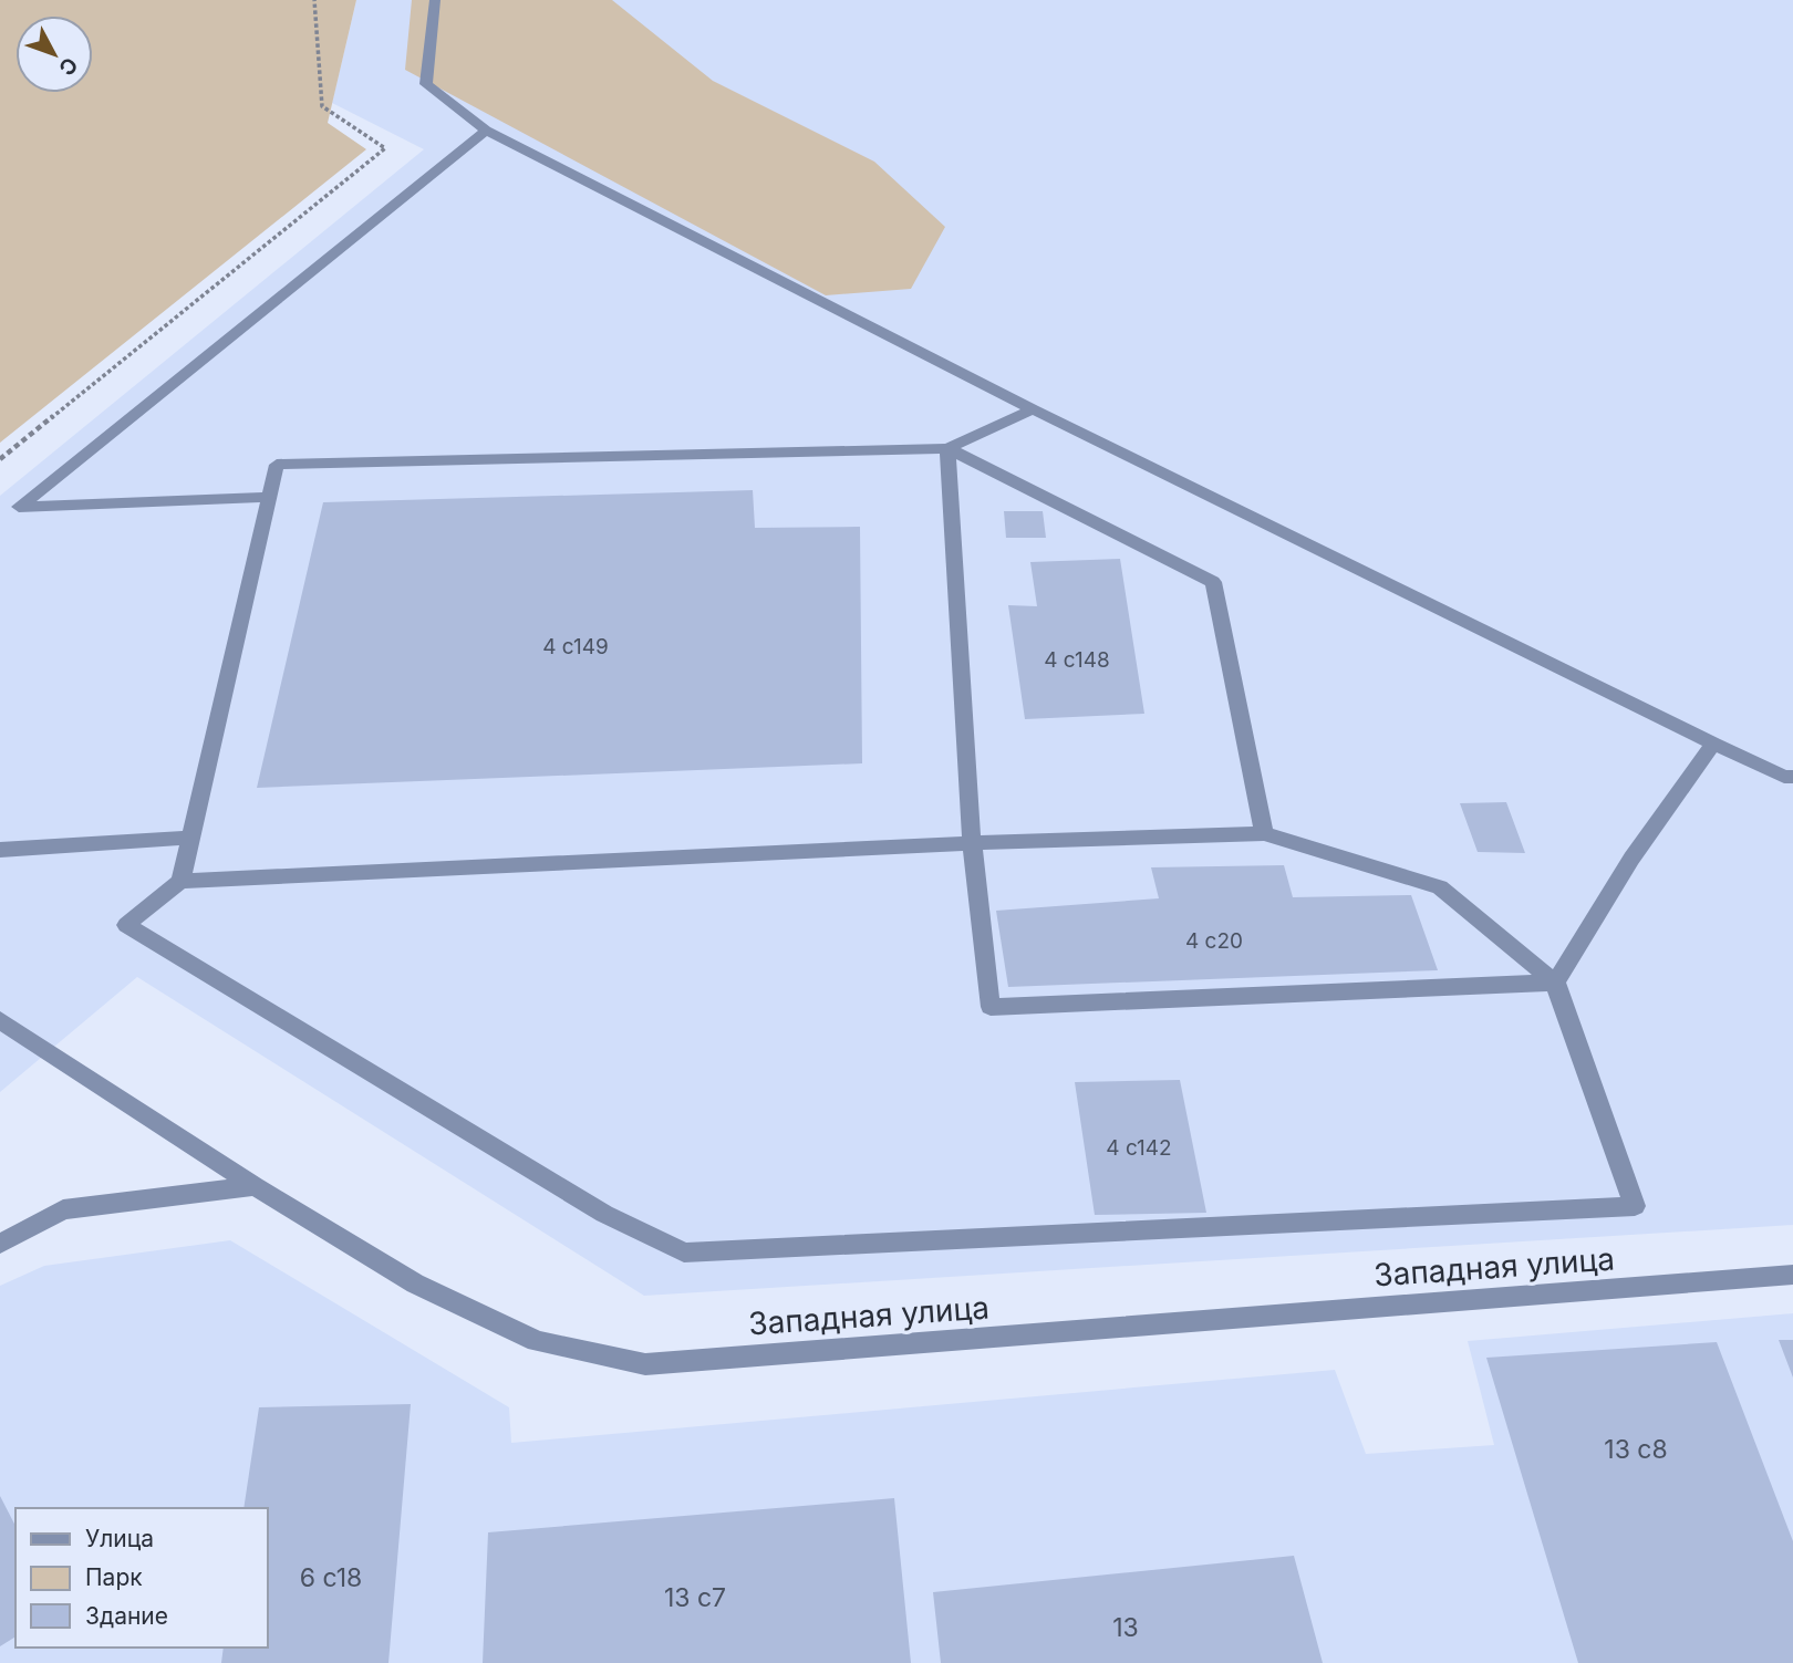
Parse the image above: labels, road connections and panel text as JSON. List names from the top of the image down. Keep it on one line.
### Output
{"streets":{"street":["Западная улица"]},"house_numbers":["4 с149","4 с148","4 с20","4 с142","13 с8","6 с18","13 с7","13"],"legend":["Улица","Парк","Здание"],"north":"bottom right"}
